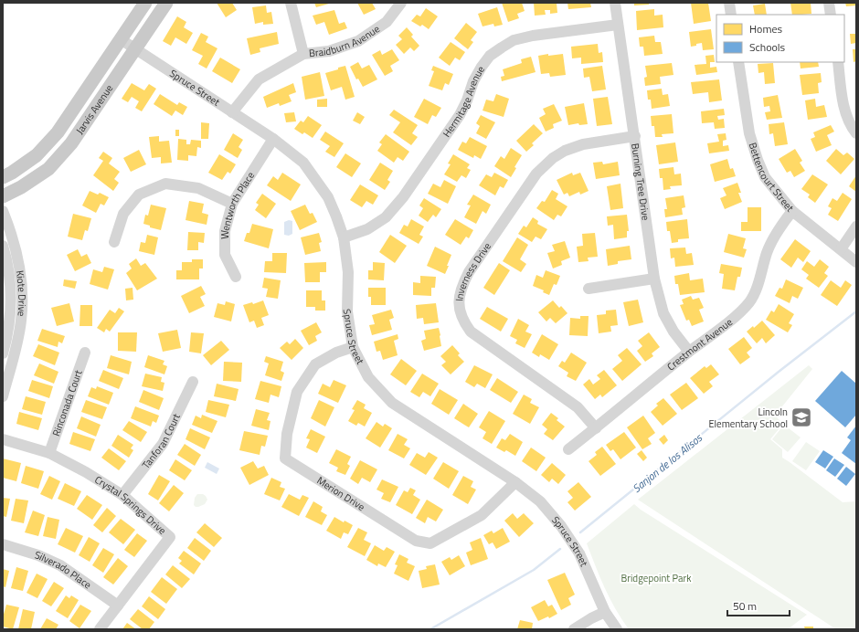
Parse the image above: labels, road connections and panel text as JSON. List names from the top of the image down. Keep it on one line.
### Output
{"streets":{"main road":["Jarvis Avenue"],"street":["Braidburn Avenue","Spruce Street","Hermitage Avenue","Bettencourt Street","Burning Tree Drive","Wentworth Place","Inverness Drive","Kiote Drive","Crestmont Avenue","Rinconada Court","Tanforan Court","Merion Drive","Crystal Springs Drive","Silverado Place"]},"crossings":[["Braidburn Avenue","Spruce Street"],["Spruce Street","Hermitage Avenue"],["Spruce Street","Jarvis Avenue"],["Spruce Street","Wentworth Place"],["Spruce Street","Merion Drive"],["Hermitage Avenue","Burning Tree Drive"],["Bettencourt Street","Crestmont Avenue"],["Burning Tree Drive","Inverness Drive"],["Burning Tree Drive","Crestmont Avenue"],["Inverness Drive","Crestmont Avenue"],["Rinconada Court","Crystal Springs Drive"],["Tanforan Court","Crystal Springs Drive"],["Crystal Springs Drive","Silverado Place"]],"water":["Sanjon de los Alisos"],"parks":["Bridgepoint Park"],"places":{"school or university":["Lincoln Elementary School"]},"legend":["Homes","Schools"],"scale_bar":"50 m"}
